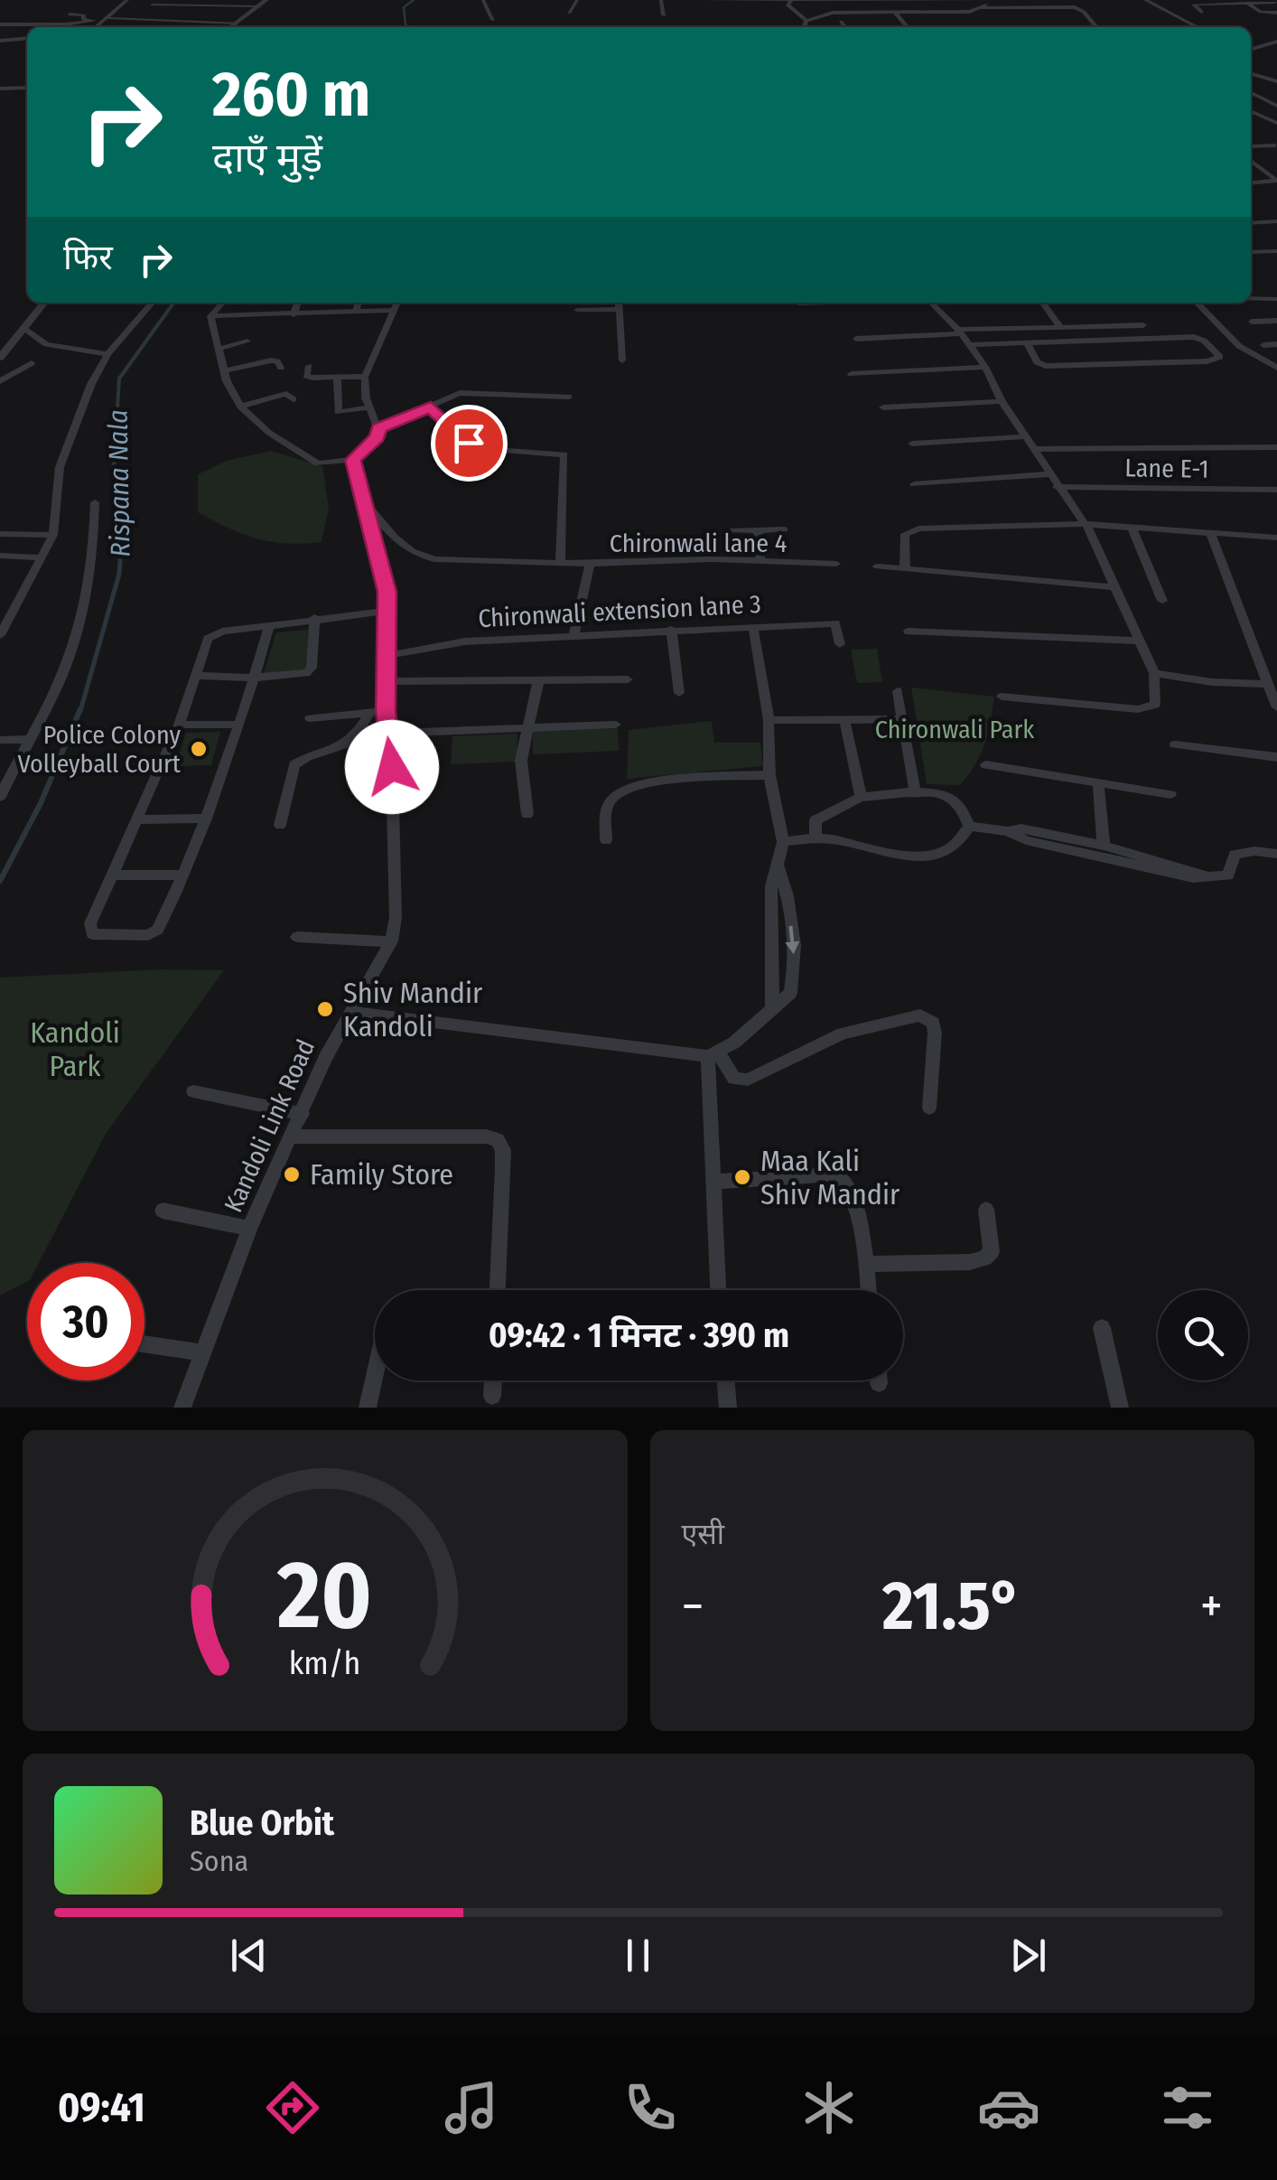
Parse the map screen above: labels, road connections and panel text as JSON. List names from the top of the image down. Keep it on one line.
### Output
{"streets":{"street":["Lane E-1","Chironwali lane 4","Chironwali extension lane 3","Kandoli Link Road"]},"crossings":[["Chironwali lane 4","Kandoli Link Road"],["Chironwali extension lane 3","Kandoli Link Road"]],"water":["Rispana Nala"],"parks":["Chironwali Park","Kandoli Park"],"places":["Police Colony Volleyball Court","Shiv Mandir Kandoli","Family Store","Maa Kali Shiv Mandir"],"page":{"turn":["260 m","दाएँ मुड़ें"],"then":"फिर","limit":"30","trip":"09:42 · 1 मिनट · 390 m","tile":"एसी","heat":["−","21.5°","+"],"song":["Blue Orbit","Sona"],"tabs":"09:41","gauge":["20","km/h"]}}
